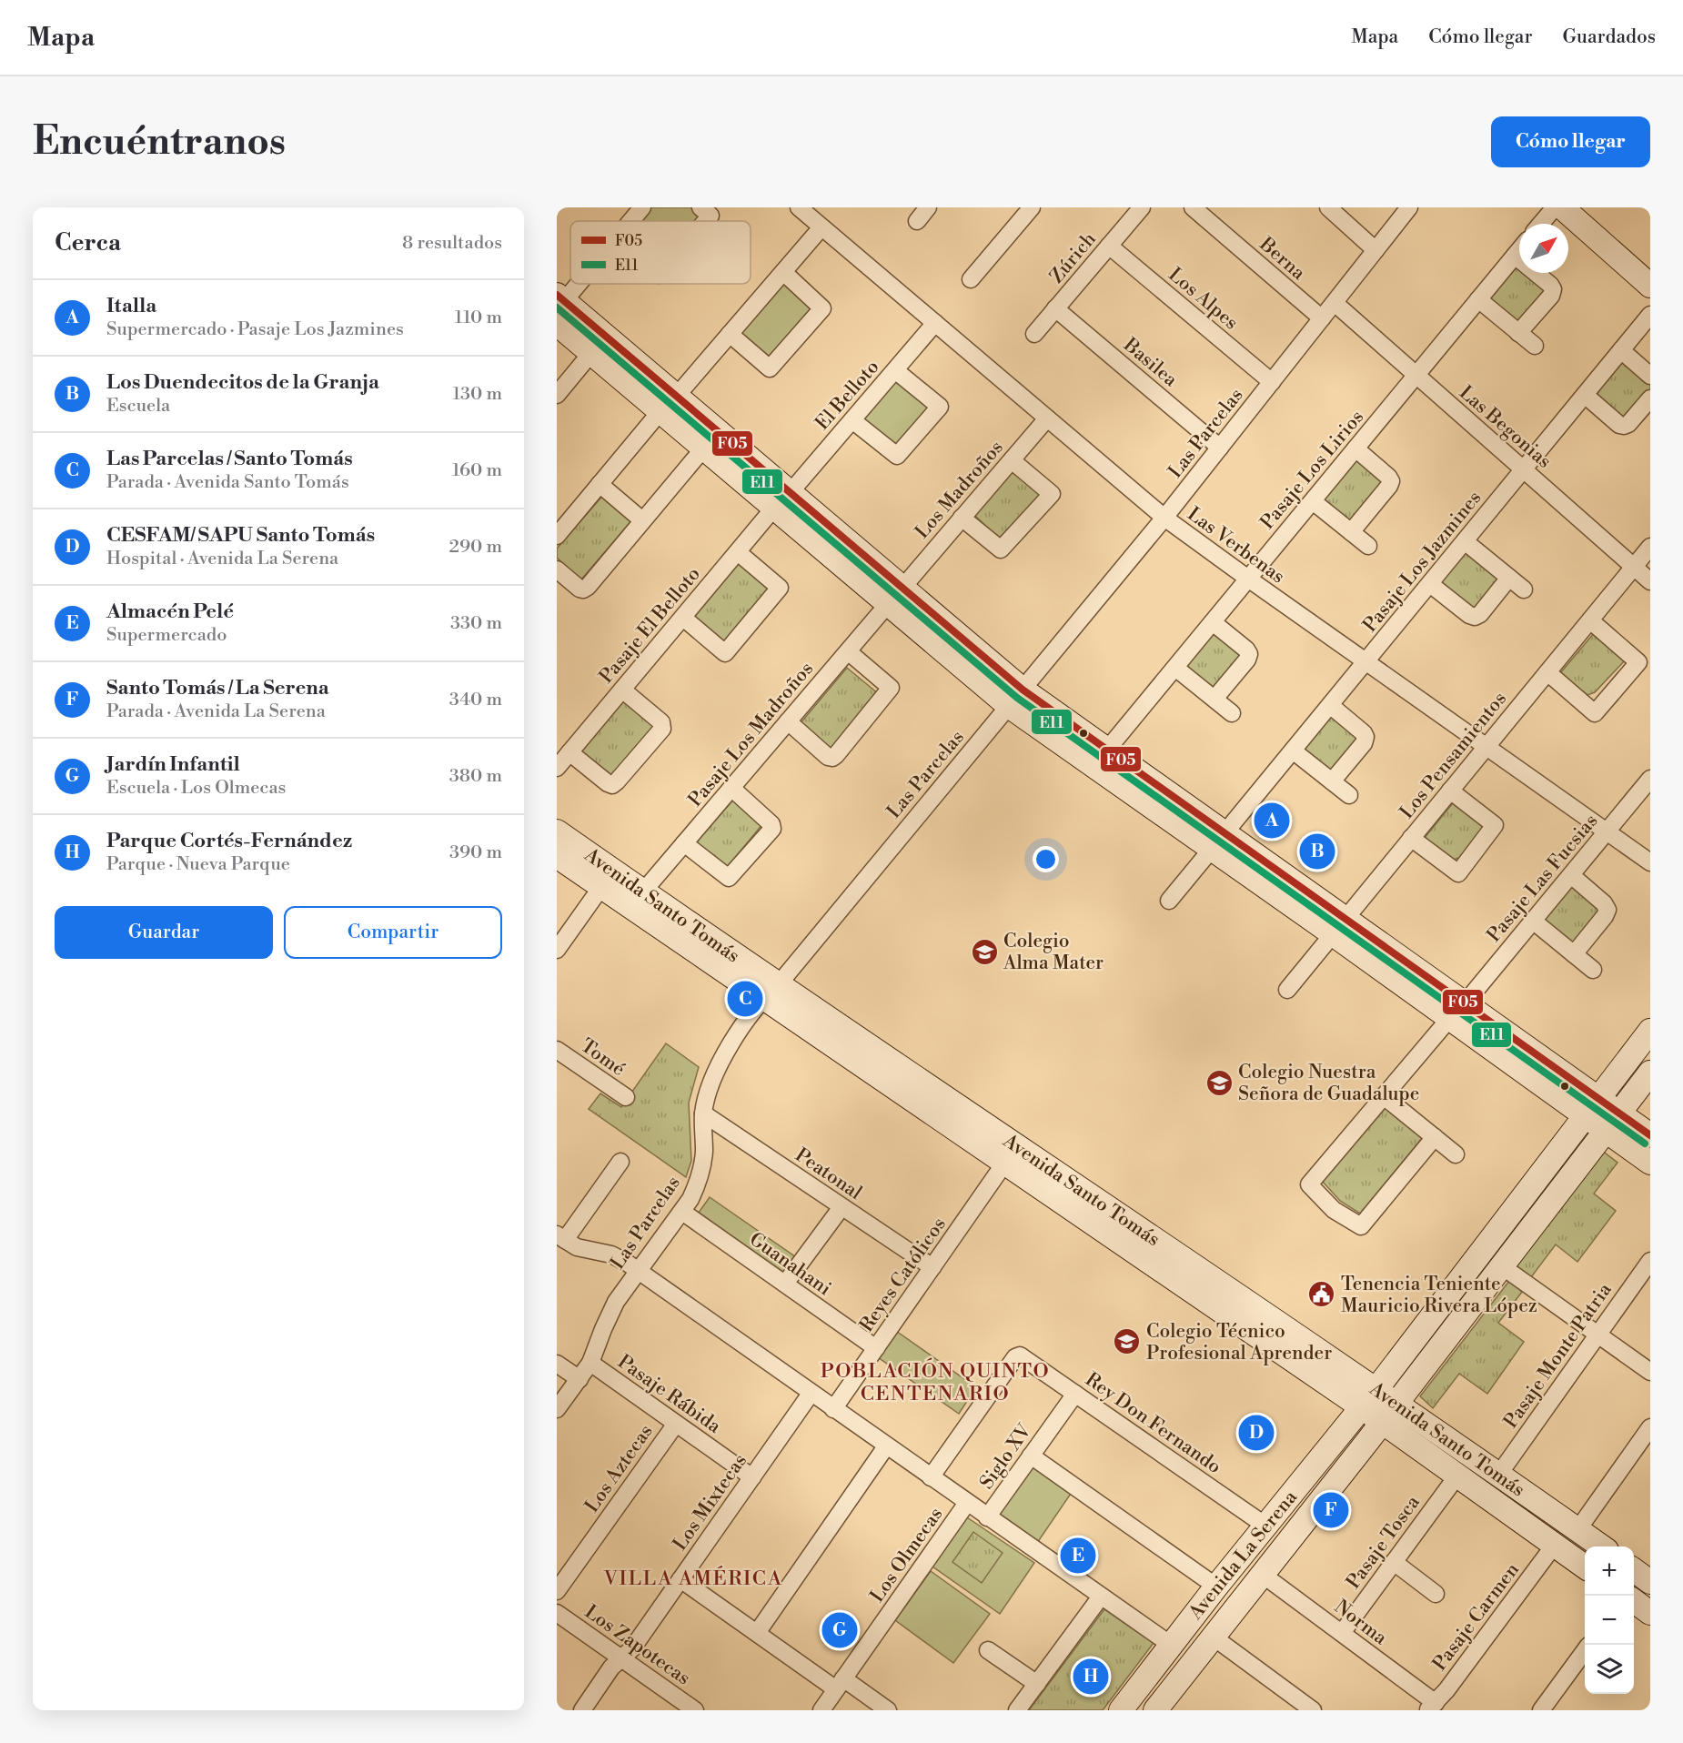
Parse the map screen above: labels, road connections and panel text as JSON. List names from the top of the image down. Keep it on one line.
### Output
{"streets":{"main road":["Avenida Santo Tomás","Avenida La Serena"],"street":["Zúrich","Berna","Los Alpes","Basilea","El Belloto","Las Begonias","Las Parcelas","Pasaje Los Lirios","Los Madroños","Las Verbenas","Pasaje Los Jazmines","Pasaje El Belloto","Pasaje Los Madroños","Los Pensamientos","Pasaje Las Fucsias","Tomé","Peatonal","Guanahani","Reyes Católicos","Pasaje Monte Patria","Pasaje Rábida","Rey Don Fernando","Siglo XV","Los Aztecas","Los Mixtecas","Pasaje Tosca","Los Olmecas","Pasaje Carmen","Norma","Los Zapotecas"]},"crossings":[["Zúrich","Los Alpes"],["Zúrich","Basilea"],["Berna","Las Parcelas"],["Los Alpes","Las Parcelas"],["Basilea","Las Parcelas"],["El Belloto","Las Verbenas"],["El Belloto","Pasaje El Belloto"],["Las Begonias","Las Parcelas"],["Las Begonias","Pasaje Los Lirios"],["Las Begonias","Pasaje Los Jazmines"],["Las Begonias","Los Pensamientos"],["Las Parcelas","Las Verbenas"],["Las Parcelas","Avenida Santo Tomás"],["Las Parcelas","Peatonal"],["Las Parcelas","Guanahani"],["Las Parcelas","Pasaje Rábida"],["Pasaje Los Lirios","Las Verbenas"],["Los Madroños","Las Verbenas"],["Los Madroños","Pasaje Los Madroños"],["Las Verbenas","Pasaje Los Jazmines"],["Las Verbenas","Los Pensamientos"],["Las Verbenas","Pasaje Las Fucsias"],["Pasaje Los Madroños","Avenida Santo Tomás"],["Avenida Santo Tomás","Reyes Católicos"],["Avenida Santo Tomás","Pasaje Monte Patria"],["Avenida Santo Tomás","Pasaje Tosca"],["Avenida Santo Tomás","Avenida La Serena"],["Avenida Santo Tomás","Pasaje Carmen"],["Peatonal","Reyes Católicos"],["Guanahani","Reyes Católicos"],["Pasaje Rábida","Los Aztecas"],["Pasaje Rábida","Los Mixtecas"],["Rey Don Fernando","Siglo XV"],["Rey Don Fernando","Avenida La Serena"],["Los Mixtecas","Los Zapotecas"],["Pasaje Tosca","Norma"],["Avenida La Serena","Norma"],["Pasaje Carmen","Norma"]],"districts":["POBLACIÓN QUINTO CENTENARIO","VILLA AMÉRICA"],"places":{"school or university":["Colegio Alma Mater","Colegio Nuestra Señora de Guadalupe","Colegio Técnico Profesional Aprender"],"public building":["Tenencia Teniente Mauricio Rivera López"]},"lines":["transit line F05","transit line E11"],"legend":["F05","E11"],"north":"top right","page":{"header":"Mapa","nav":["Mapa","Cómo llegar","Guardados"],"buttons":["Cómo llegar",["Guardar","Compartir"]],"title":"Encuéntranos","heading":["Cerca","8 resultados"],"list":[{"mark":"A","name":"Italla","note":"Supermercado · Pasaje Los Jazmines","value":"110 m"},{"mark":"B","name":"Los Duendecitos de la Granja","note":"Escuela","value":"130 m"},{"mark":"C","name":"Las Parcelas / Santo Tomás","note":"Parada · Avenida Santo Tomás","value":"160 m"},{"mark":"D","name":"CESFAM/ SAPU Santo Tomás","note":"Hospital · Avenida La Serena","value":"290 m"},{"mark":"E","name":"Almacén Pelé","note":"Supermercado","value":"330 m"},{"mark":"F","name":"Santo Tomás / La Serena","note":"Parada · Avenida La Serena","value":"340 m"},{"mark":"G","name":"Jardín Infantil","note":"Escuela · Los Olmecas","value":"380 m"},{"mark":"H","name":"Parque Cortés-Fernández","note":"Parque · Nueva Parque","value":"390 m"}],"pins":["A","B","C","D","F","E","G","H"],"map_buttons":["+","−"]}}
